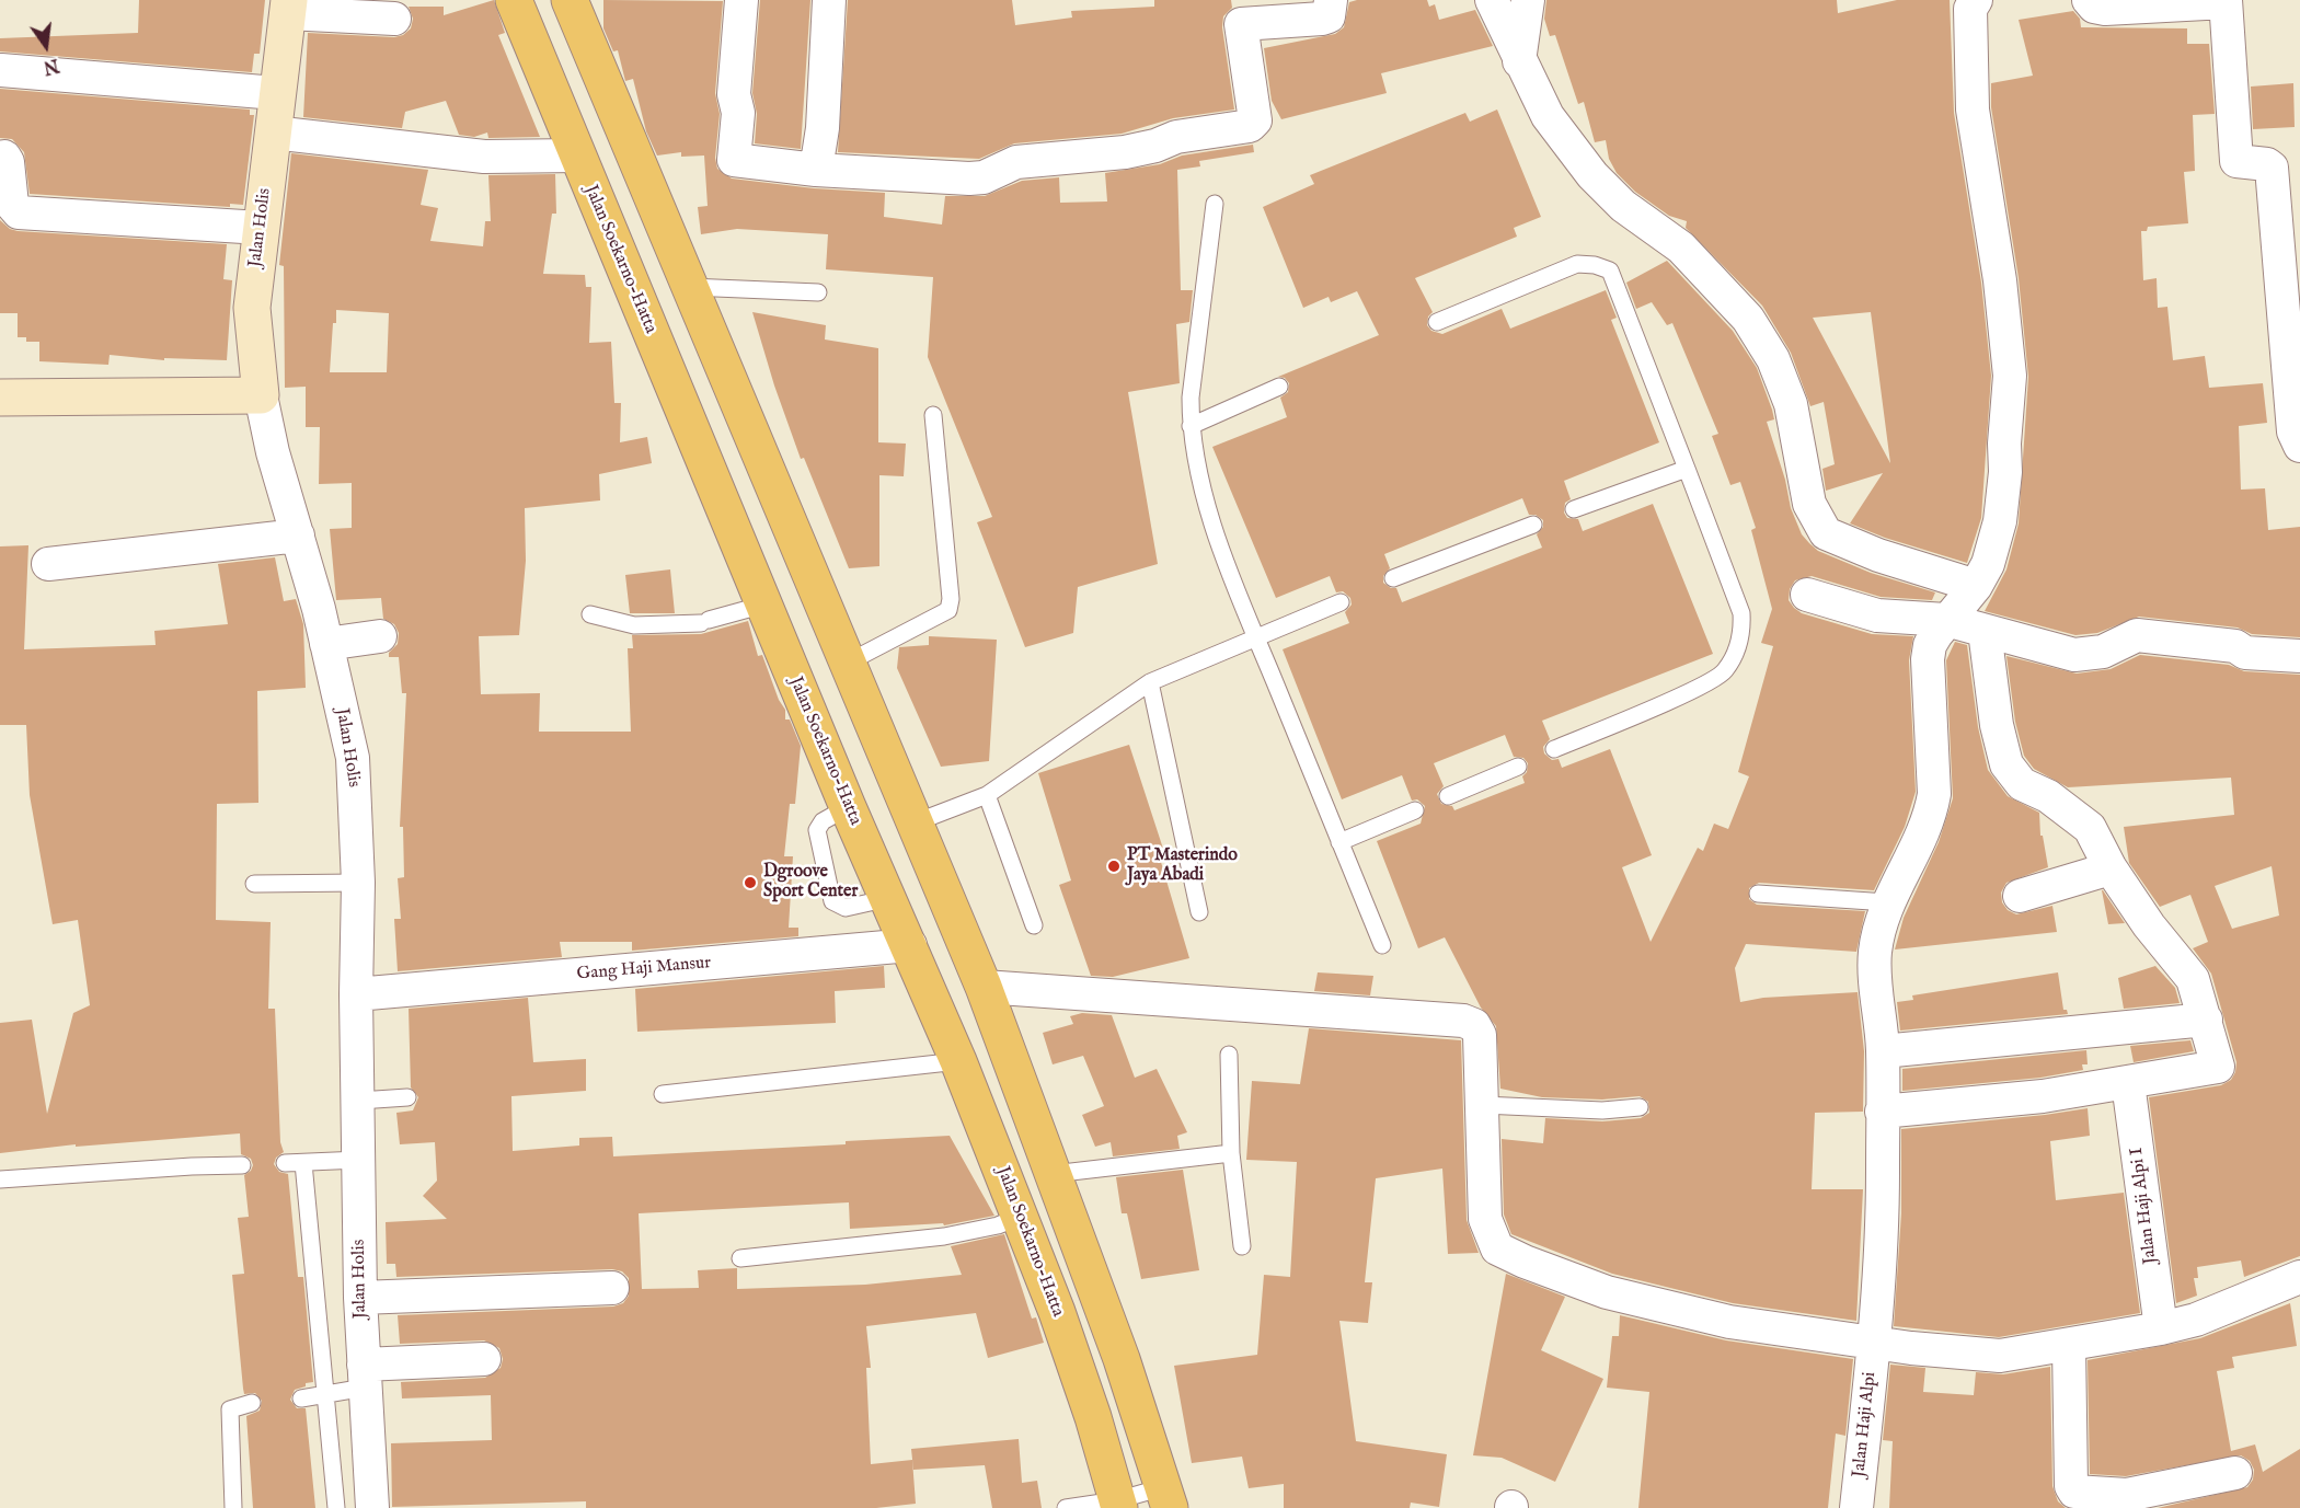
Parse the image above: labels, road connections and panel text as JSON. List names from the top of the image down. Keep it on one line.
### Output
{"streets":{"highway":["Jalan Soekarno-Hatta"],"street":["Jalan Holis","Gang Haji Mansur","Jalan Haji Alpi I","Jalan Haji Alpi"]},"crossings":[["Jalan Holis","Gang Haji Mansur"],["Jalan Soekarno-Hatta","Gang Haji Mansur"]],"places":["PT Masterindo Jaya Abadi","Dgroove Sport Center"],"north":"bottom"}
